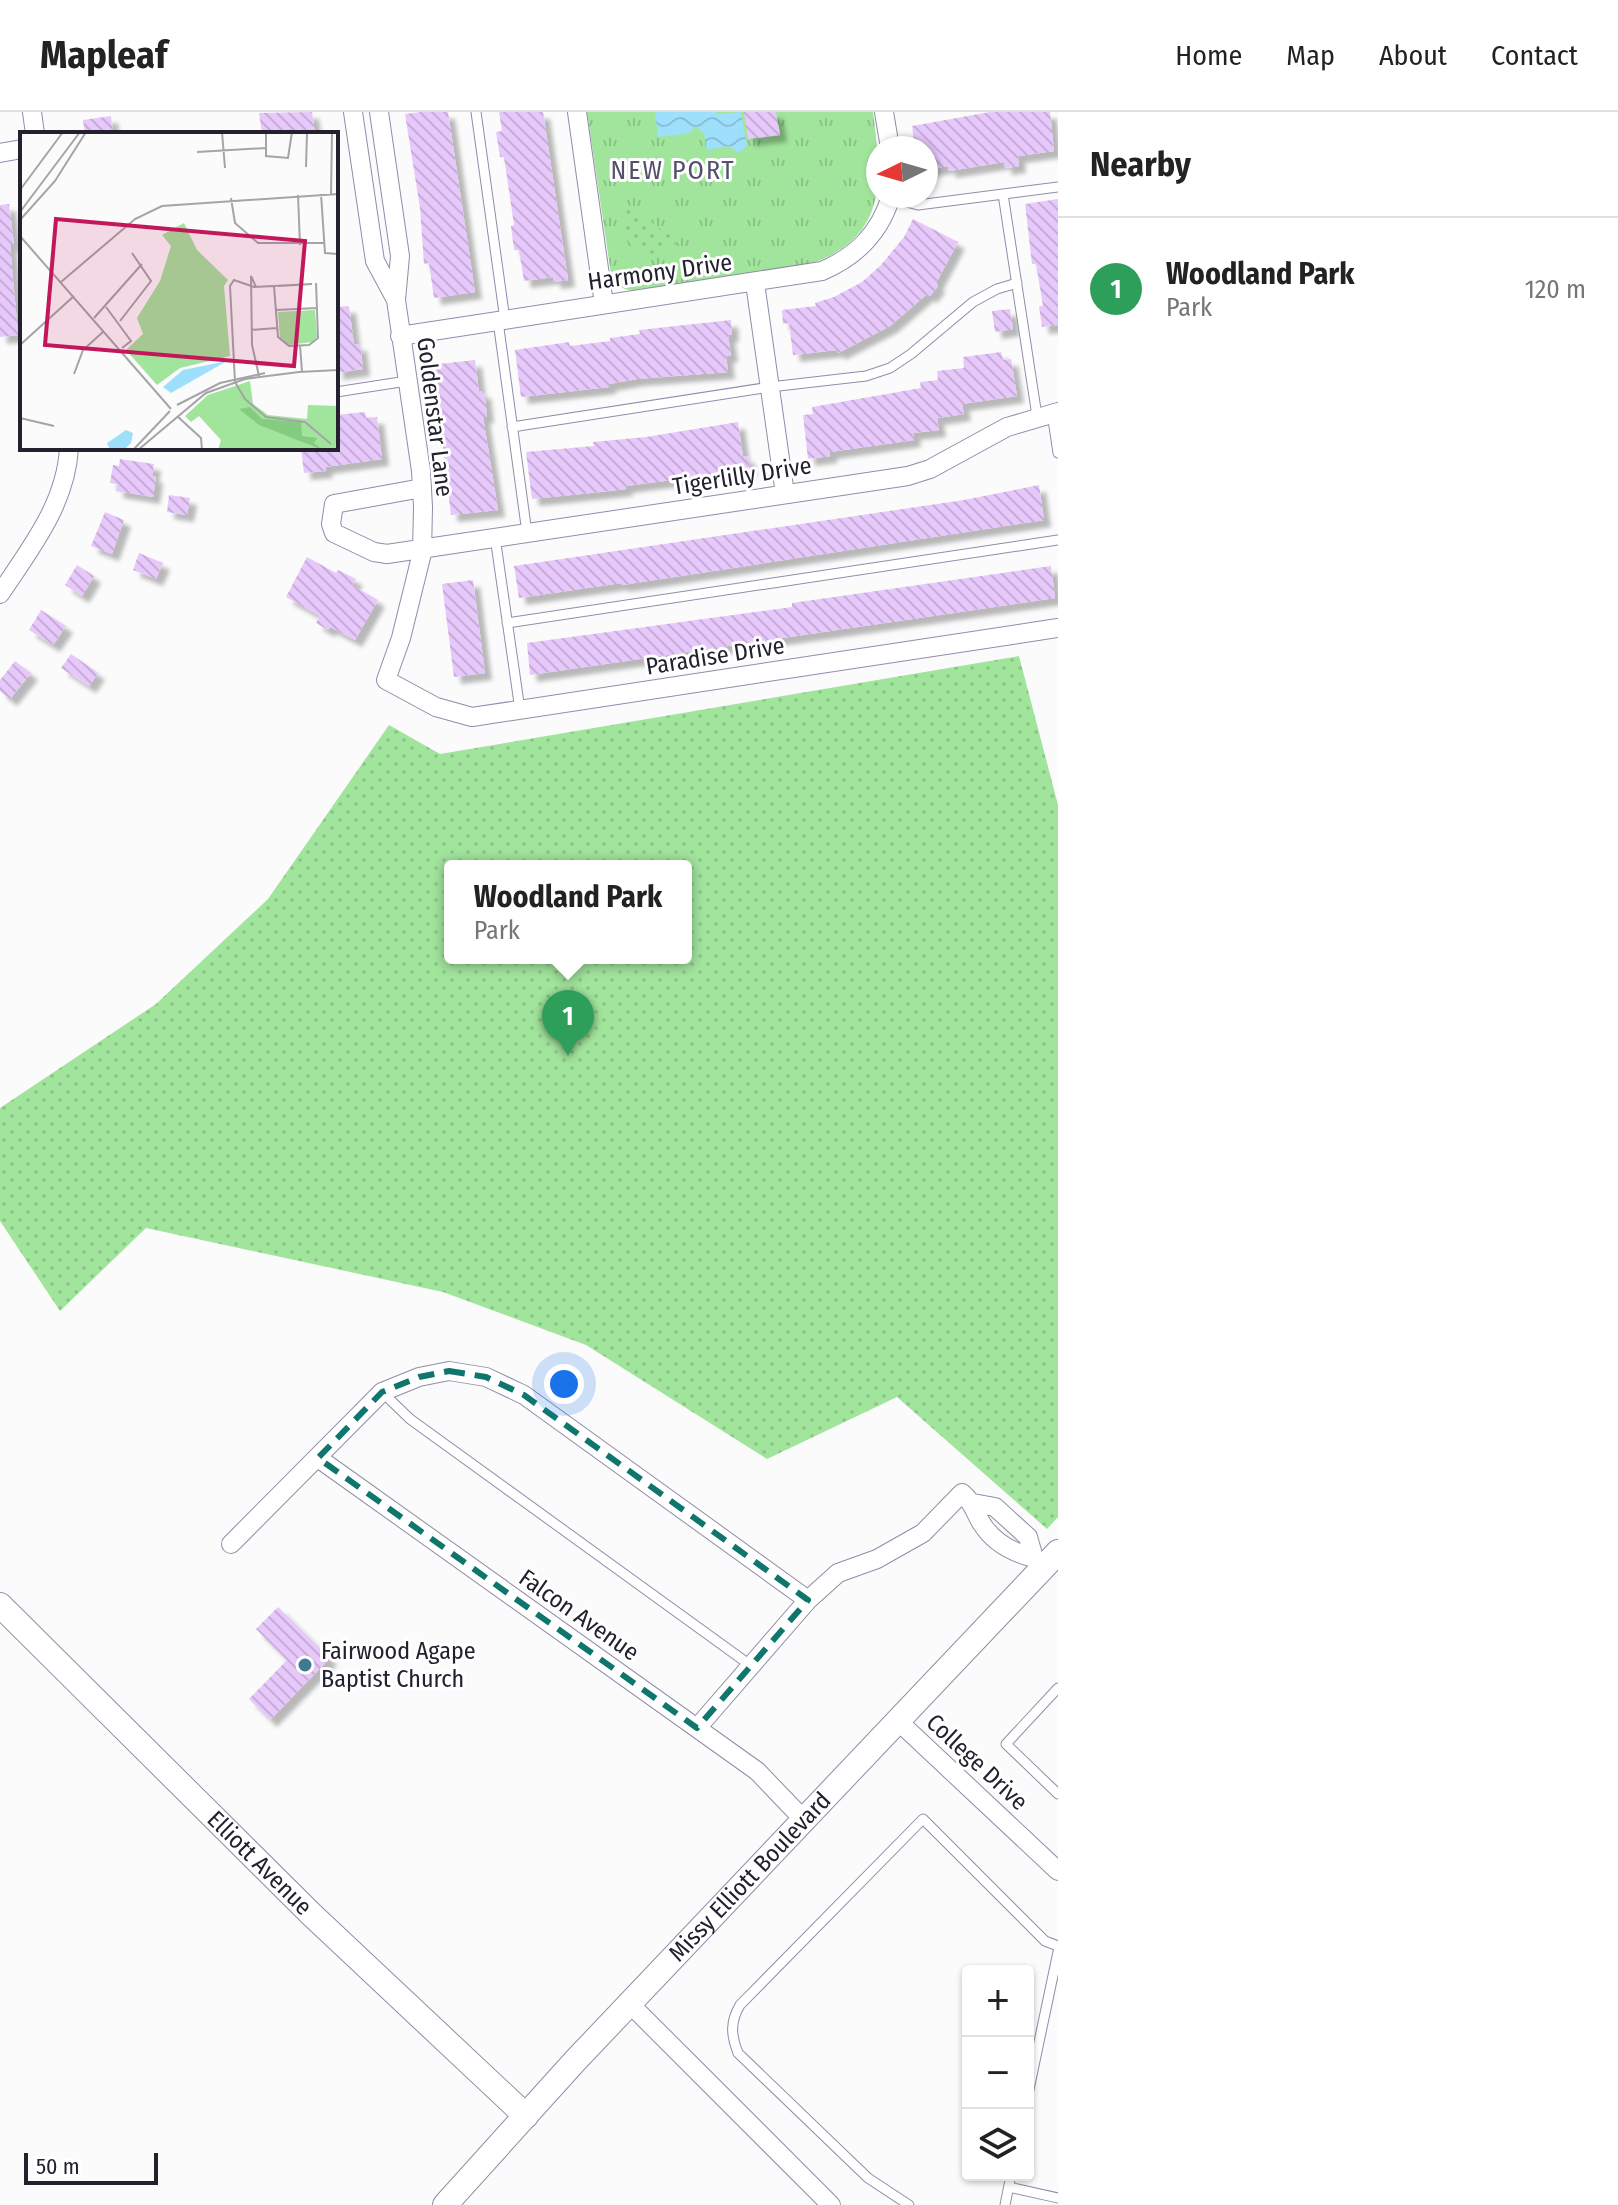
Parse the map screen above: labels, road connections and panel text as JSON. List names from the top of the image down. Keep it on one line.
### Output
{"streets":{"street":["Harmony Drive","Goldenstar Lane","Tigerlilly Drive","Paradise Drive","Falcon Avenue","College Drive","Elliott Avenue","Missy Elliott Boulevard"]},"crossings":[["Harmony Drive","Goldenstar Lane"],["Goldenstar Lane","Tigerlilly Drive"],["Goldenstar Lane","Paradise Drive"],["Falcon Avenue","Missy Elliott Boulevard"],["College Drive","Missy Elliott Boulevard"],["Elliott Avenue","Missy Elliott Boulevard"]],"districts":["NEW PORT"],"places":["Fairwood Agape Baptist Church"],"scale_bar":"50 m","north":"left","page":{"header":"Mapleaf","nav":["Home","Map","About","Contact"],"heading":"Nearby","list":[{"mark":"1","name":"Woodland Park","note":"Park","value":"120 m"}],"popup":["Woodland Park","Park"],"pins":"1","map_buttons":["+","−"],"scale":"50 m"}}
